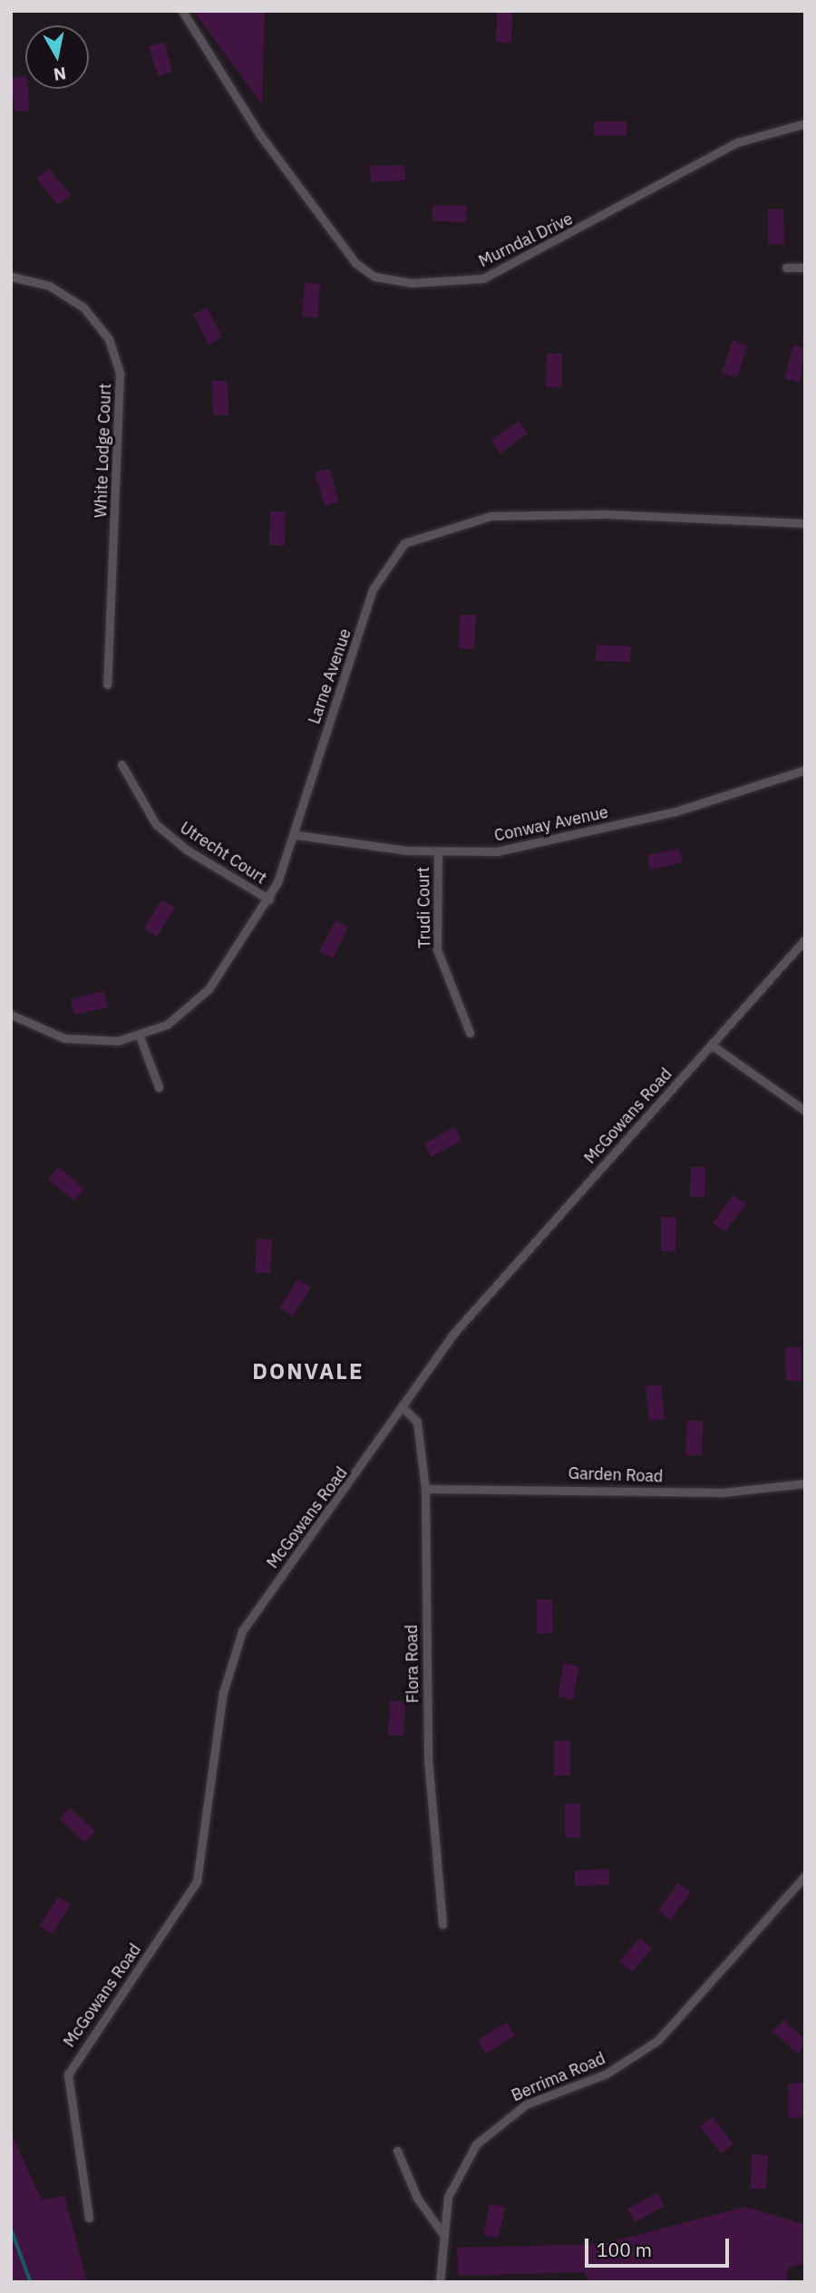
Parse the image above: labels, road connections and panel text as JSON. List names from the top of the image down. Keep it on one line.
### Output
{"streets":{"street":["Murndal Drive","White Lodge Court","Larne Avenue","Conway Avenue","Utrecht Court","Trudi Court","McGowans Road","Garden Road","Flora Road","Berrima Road"]},"crossings":[["Larne Avenue","Conway Avenue"],["Larne Avenue","Utrecht Court"],["Conway Avenue","Trudi Court"],["McGowans Road","Flora Road"],["Garden Road","Flora Road"]],"districts":["DONVALE"],"scale_bar":"100 m","north":"bottom"}
